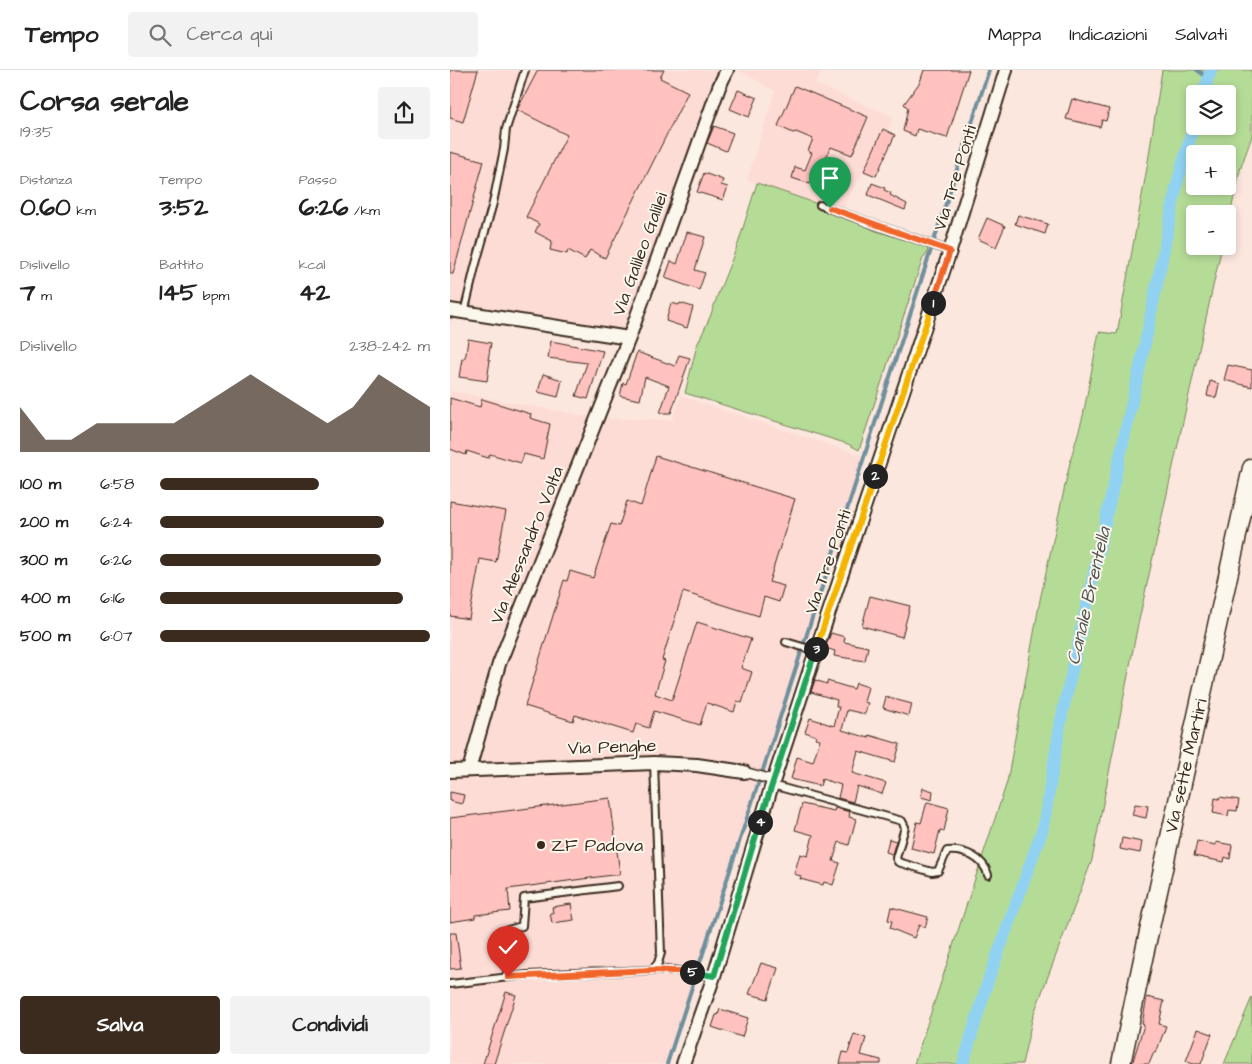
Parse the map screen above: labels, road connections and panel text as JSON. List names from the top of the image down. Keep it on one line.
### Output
{"streets":{"main road":["Via sette Martiri"],"street":["Via Tre Ponti","Via Galileo Galilei","Via Alessandro Volta","Via Penghe"]},"crossings":[["Via Tre Ponti","Via Penghe"],["Via Galileo Galilei","Via Alessandro Volta"],["Via Alessandro Volta","Via Penghe"]],"water":["Canale Brentella"],"places":["ZF Padova"],"page":{"header":"Tempo","search":"Cerca qui","nav":["Mappa","Indicazioni","Salvati"],"heading":["Corsa serale","19:35"],"map_buttons":["+","−"],"stats":[["Distanza","0.60 km"],["Tempo","3:52"],["Passo","6:26 /km"],["Dislivello","7 m"],["Battito","145 bpm"],["kcal","42"]],"pins":["1","2","3","4","5"],"chart":["Dislivello","238–242 m"],"list":[{"name":"100 m","note":"6:58"},{"name":"200 m","note":"6:24"},{"name":"300 m","note":"6:26"},{"name":"400 m","note":"6:16"},{"name":"500 m","note":"6:07"}],"buttons":["Salva","Condividi"]}}
